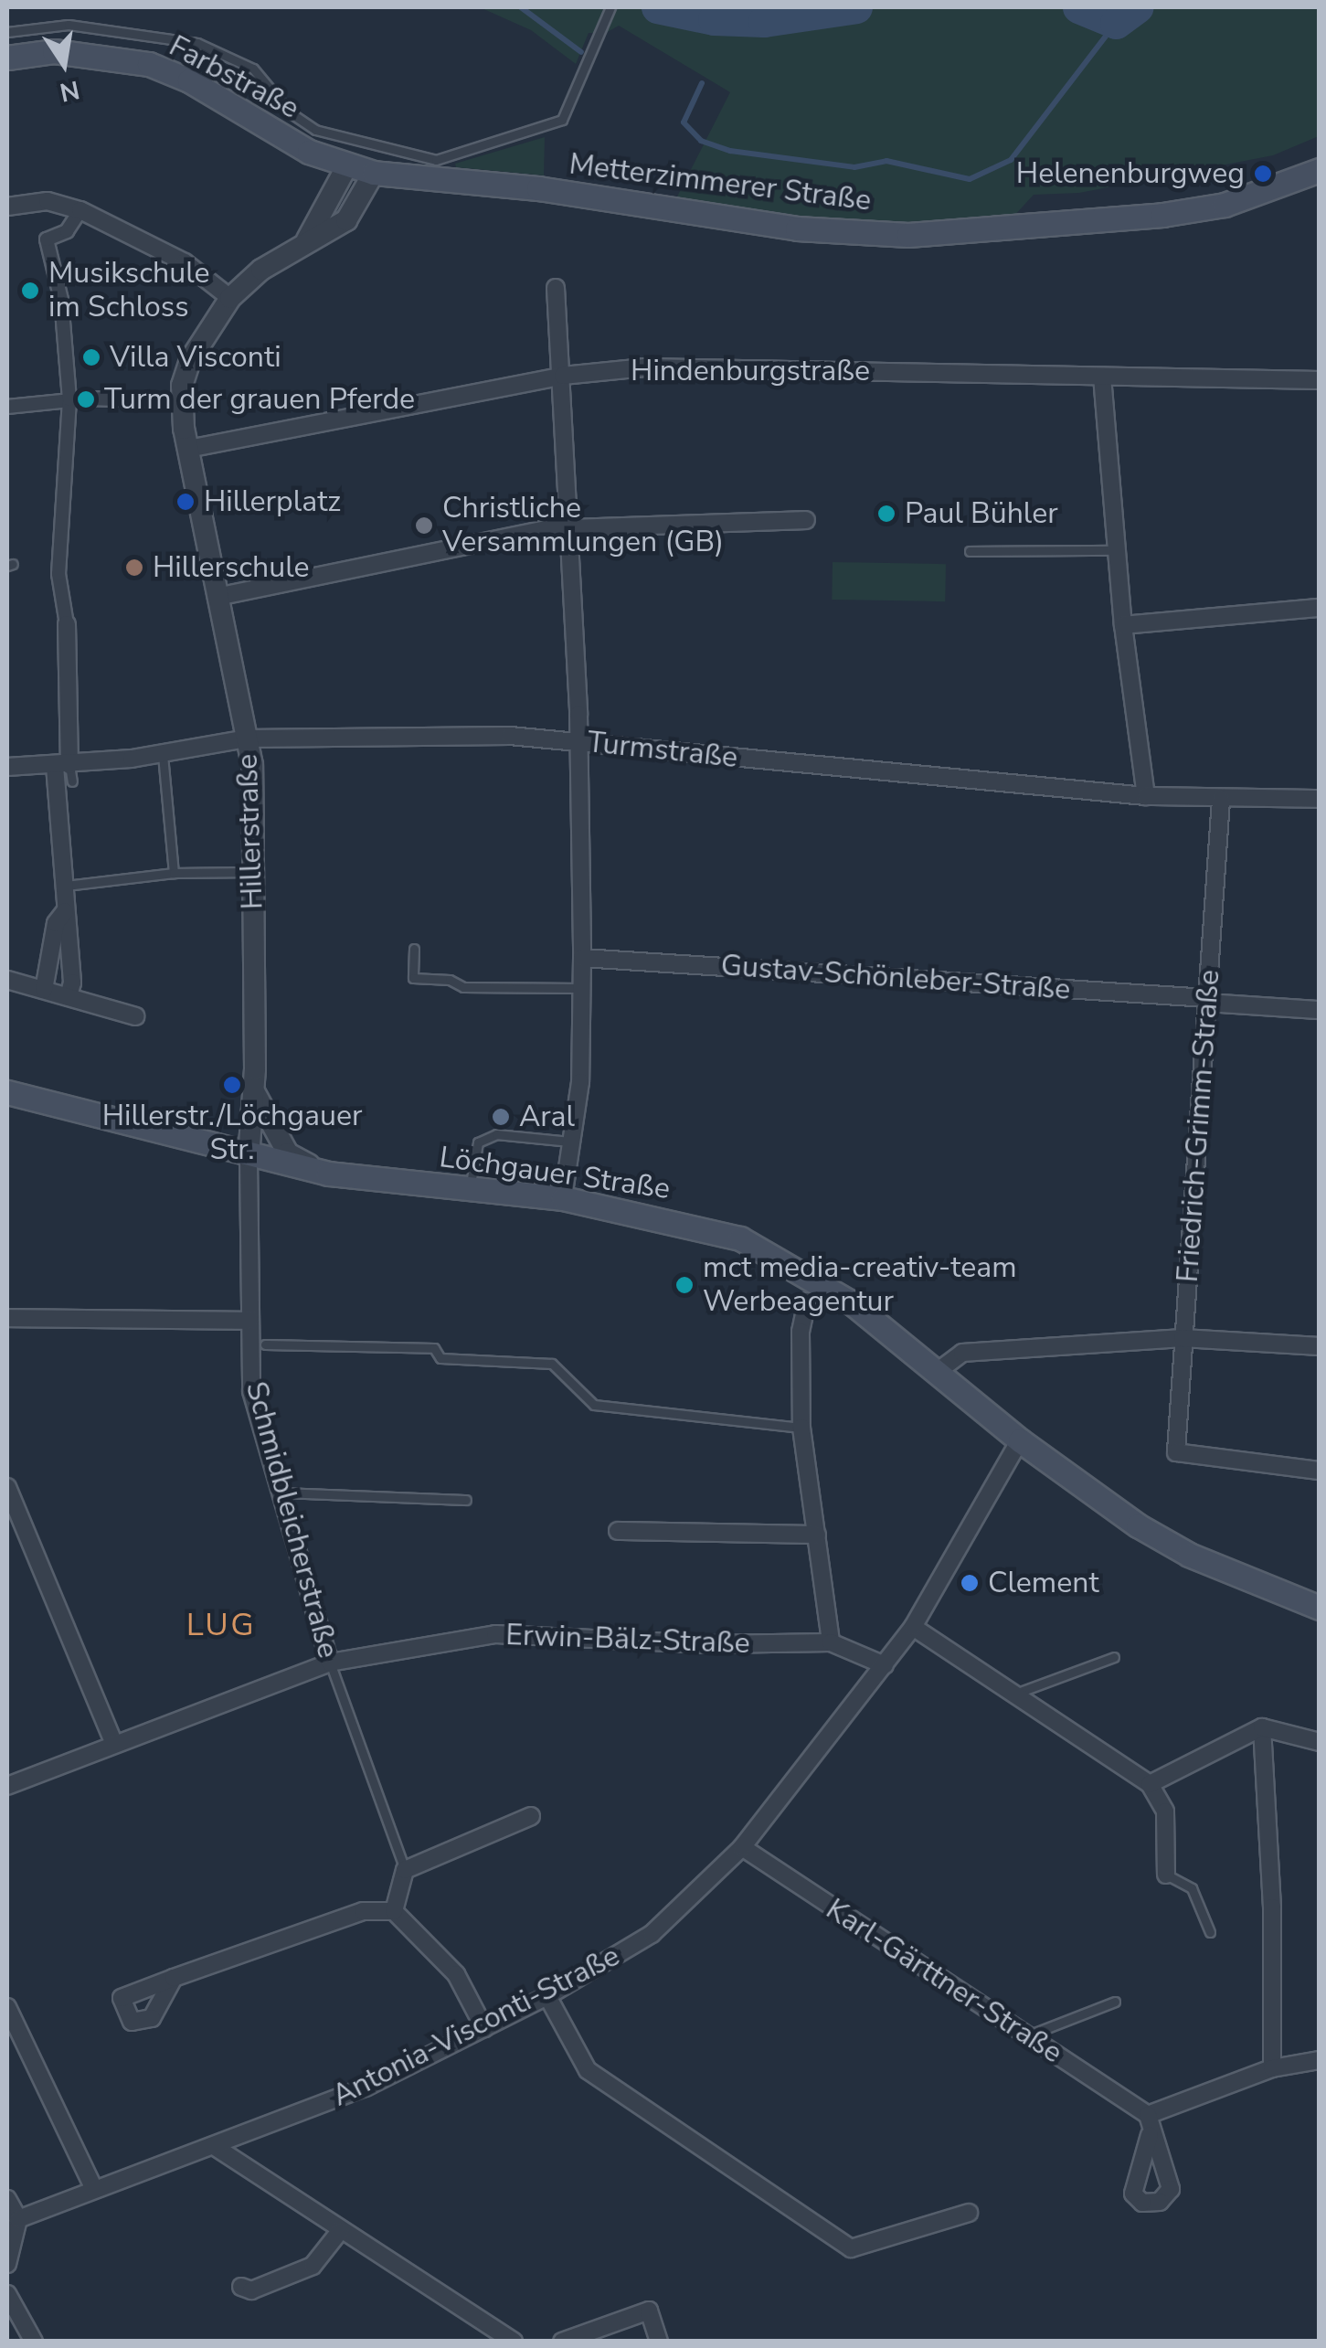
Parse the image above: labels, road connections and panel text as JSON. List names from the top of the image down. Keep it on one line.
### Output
{"streets":{"main road":["Farbstraße","Metterzimmerer Straße","Löchgauer Straße"],"street":["Hindenburgstraße","Turmstraße","Hillerstraße","Gustav-Schönleber-Straße","Friedrich-Grimm-Straße","Schmidbleicherstraße","Erwin-Bälz-Straße","Karl-Gärttner-Straße","Antonia-Visconti-Straße"]},"crossings":[["Farbstraße","Metterzimmerer Straße"],["Hindenburgstraße","Hillerstraße"],["Turmstraße","Hillerstraße"],["Turmstraße","Friedrich-Grimm-Straße"],["Hillerstraße","Löchgauer Straße"],["Hillerstraße","Schmidbleicherstraße"],["Gustav-Schönleber-Straße","Friedrich-Grimm-Straße"],["Löchgauer Straße","Schmidbleicherstraße"],["Löchgauer Straße","Antonia-Visconti-Straße"],["Schmidbleicherstraße","Erwin-Bälz-Straße"],["Erwin-Bälz-Straße","Antonia-Visconti-Straße"],["Karl-Gärttner-Straße","Antonia-Visconti-Straße"]],"districts":["LUG"],"places":["Helenenburgweg","Musikschule im Schloss","Villa Visconti","Turm der grauen Pferde","Hillerplatz","Paul Bühler","Christliche Versammlungen (GB)","Hillerschule","Hillerstr./Löchgauer Str.","Aral","mct media-creativ-team Werbeagentur","Clement"],"north":"bottom"}
